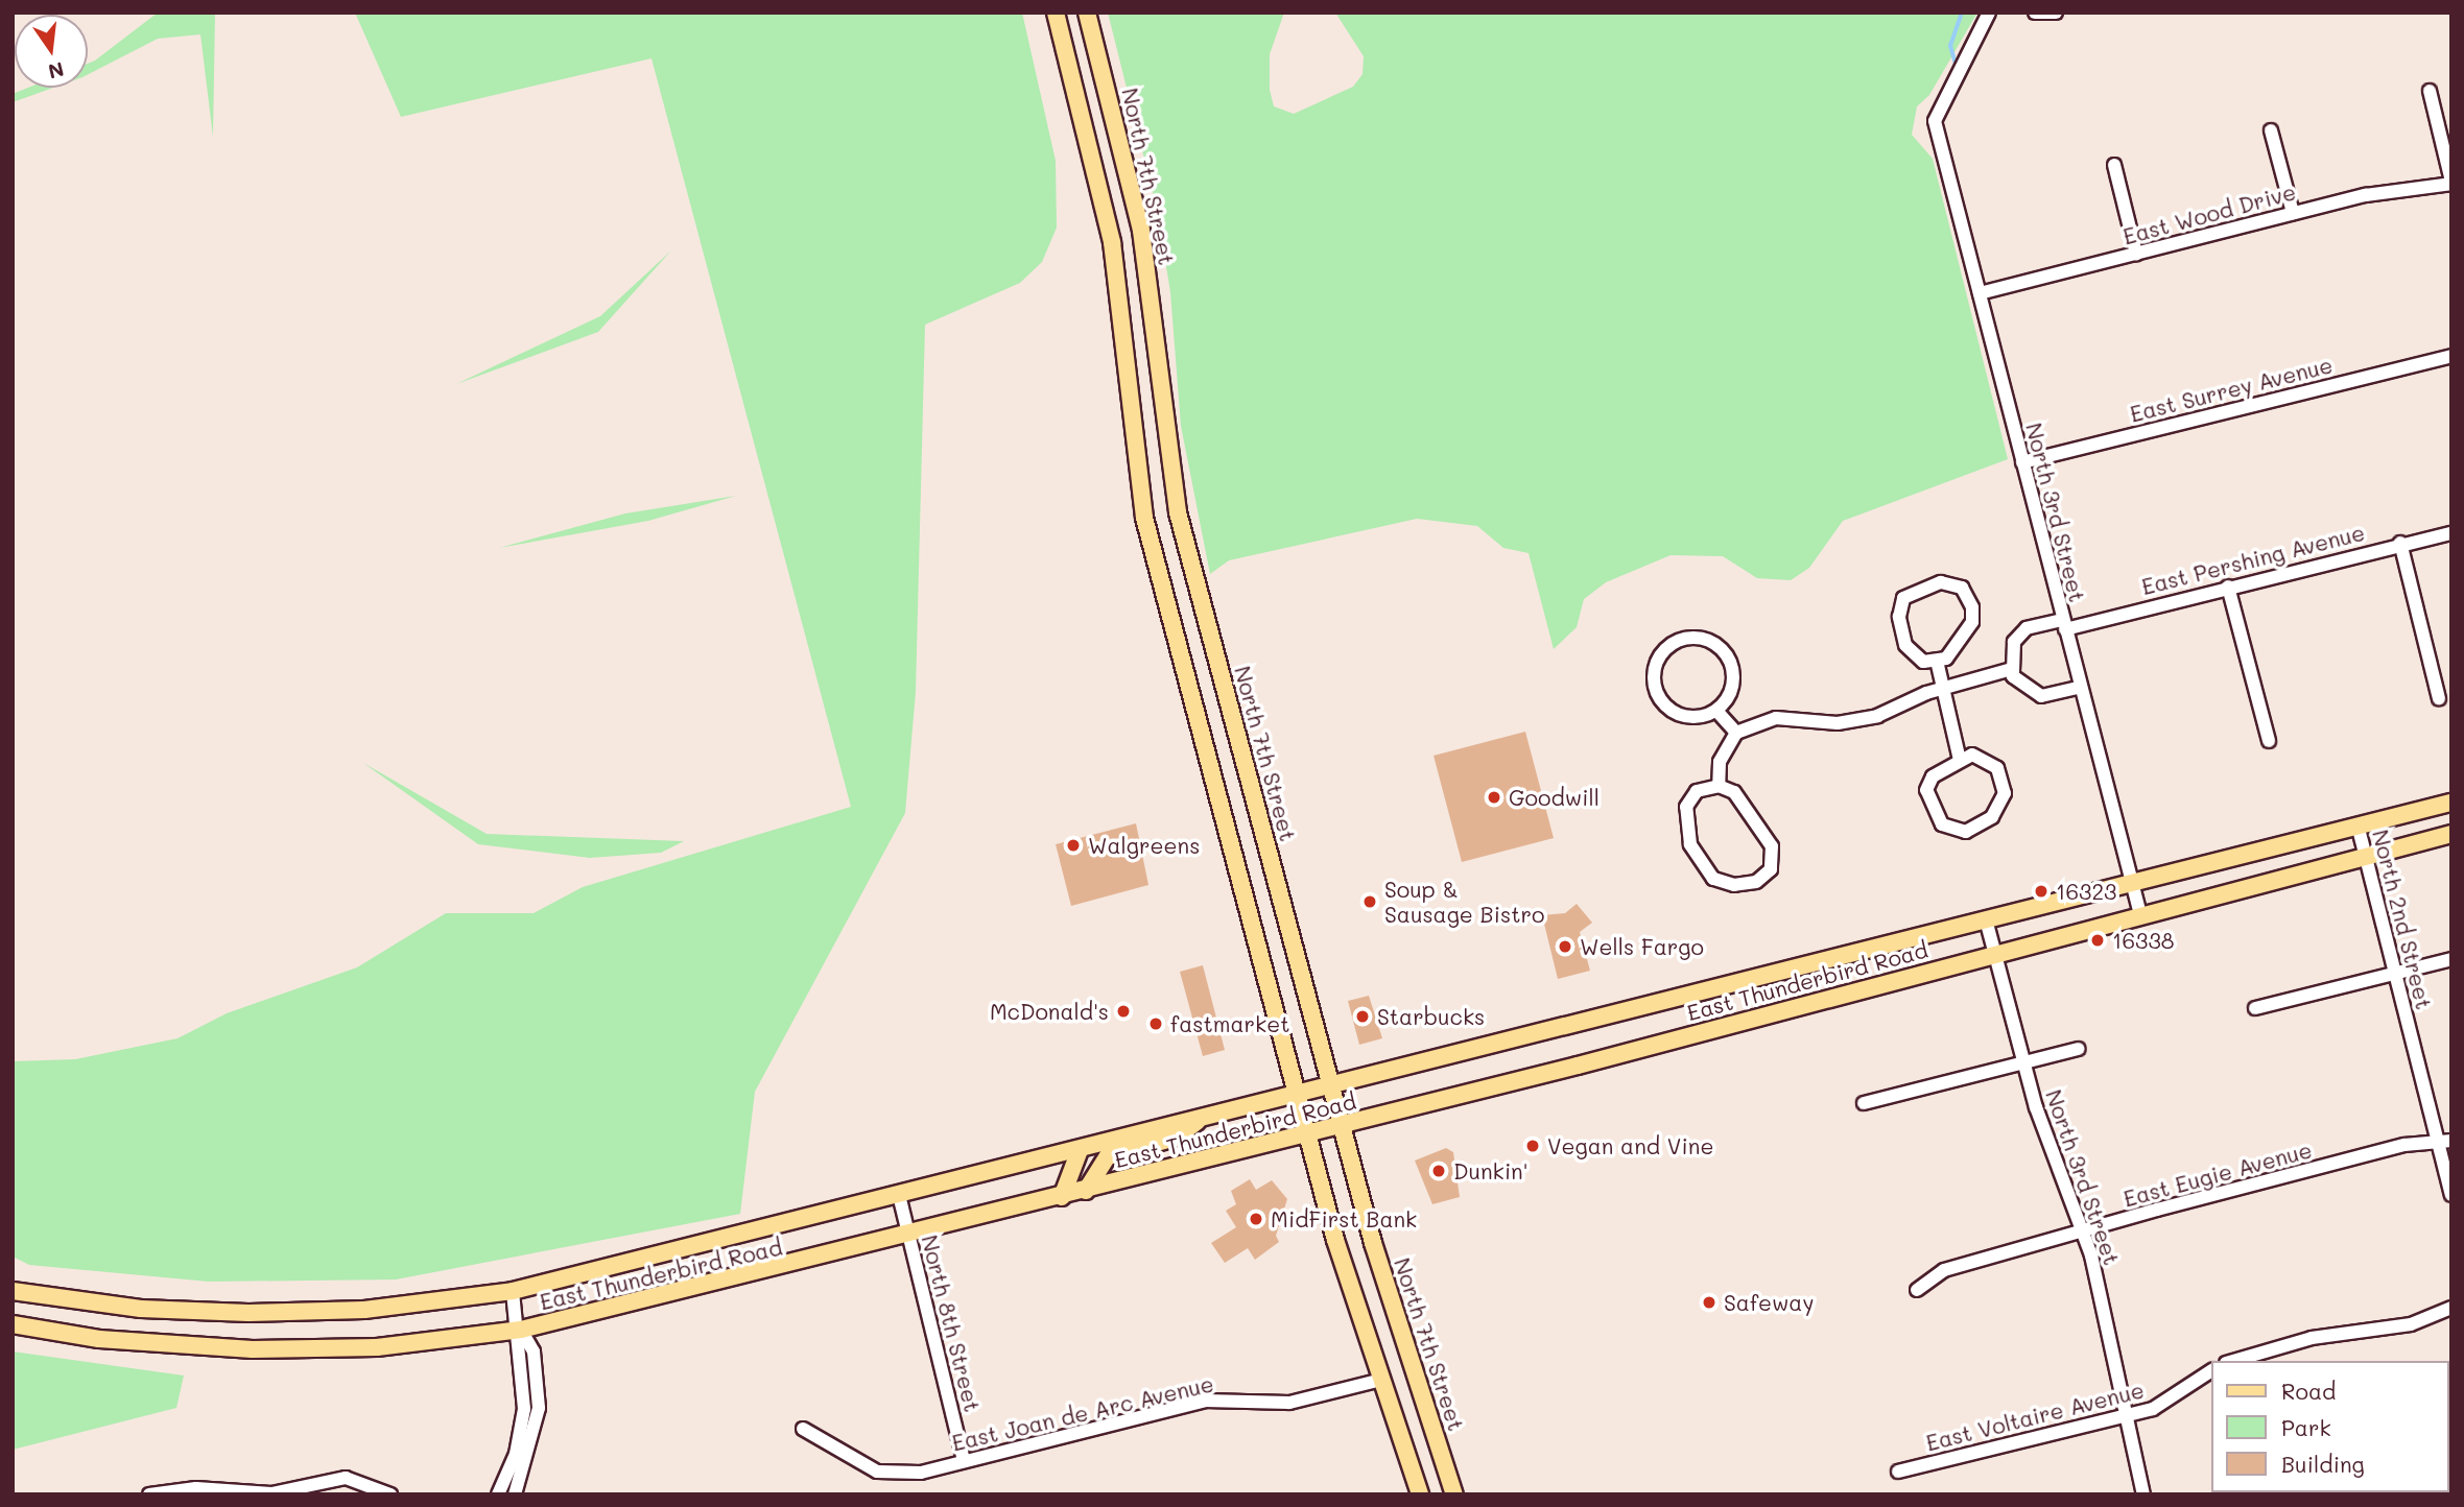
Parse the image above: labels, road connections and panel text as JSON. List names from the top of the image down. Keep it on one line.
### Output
{"streets":{"main road":["North 7th Street","East Thunderbird Road"],"street":["East Wood Drive","East Surrey Avenue","North 3rd Street","East Pershing Avenue","North 2nd Street","East Eugie Avenue","North 8th Street","East Joan de Arc Avenue","East Voltaire Avenue"]},"crossings":[["North 7th Street","East Thunderbird Road"],["East Wood Drive","North 3rd Street"],["East Surrey Avenue","North 3rd Street"],["North 3rd Street","East Pershing Avenue"],["North 3rd Street","East Thunderbird Road"],["North 3rd Street","East Eugie Avenue"],["North 3rd Street","East Voltaire Avenue"],["North 2nd Street","East Thunderbird Road"],["North 2nd Street","East Eugie Avenue"],["East Thunderbird Road","North 8th Street"],["North 8th Street","East Joan de Arc Avenue"]],"places":["Goodwill","Walgreens","16323","Soup & Sausage Bistro","16338","Wells Fargo","McDonald's","Starbucks","fastmarket","Vegan and Vine","Dunkin'","MidFirst Bank","Safeway"],"legend":["Road","Park","Building"],"north":"bottom"}
